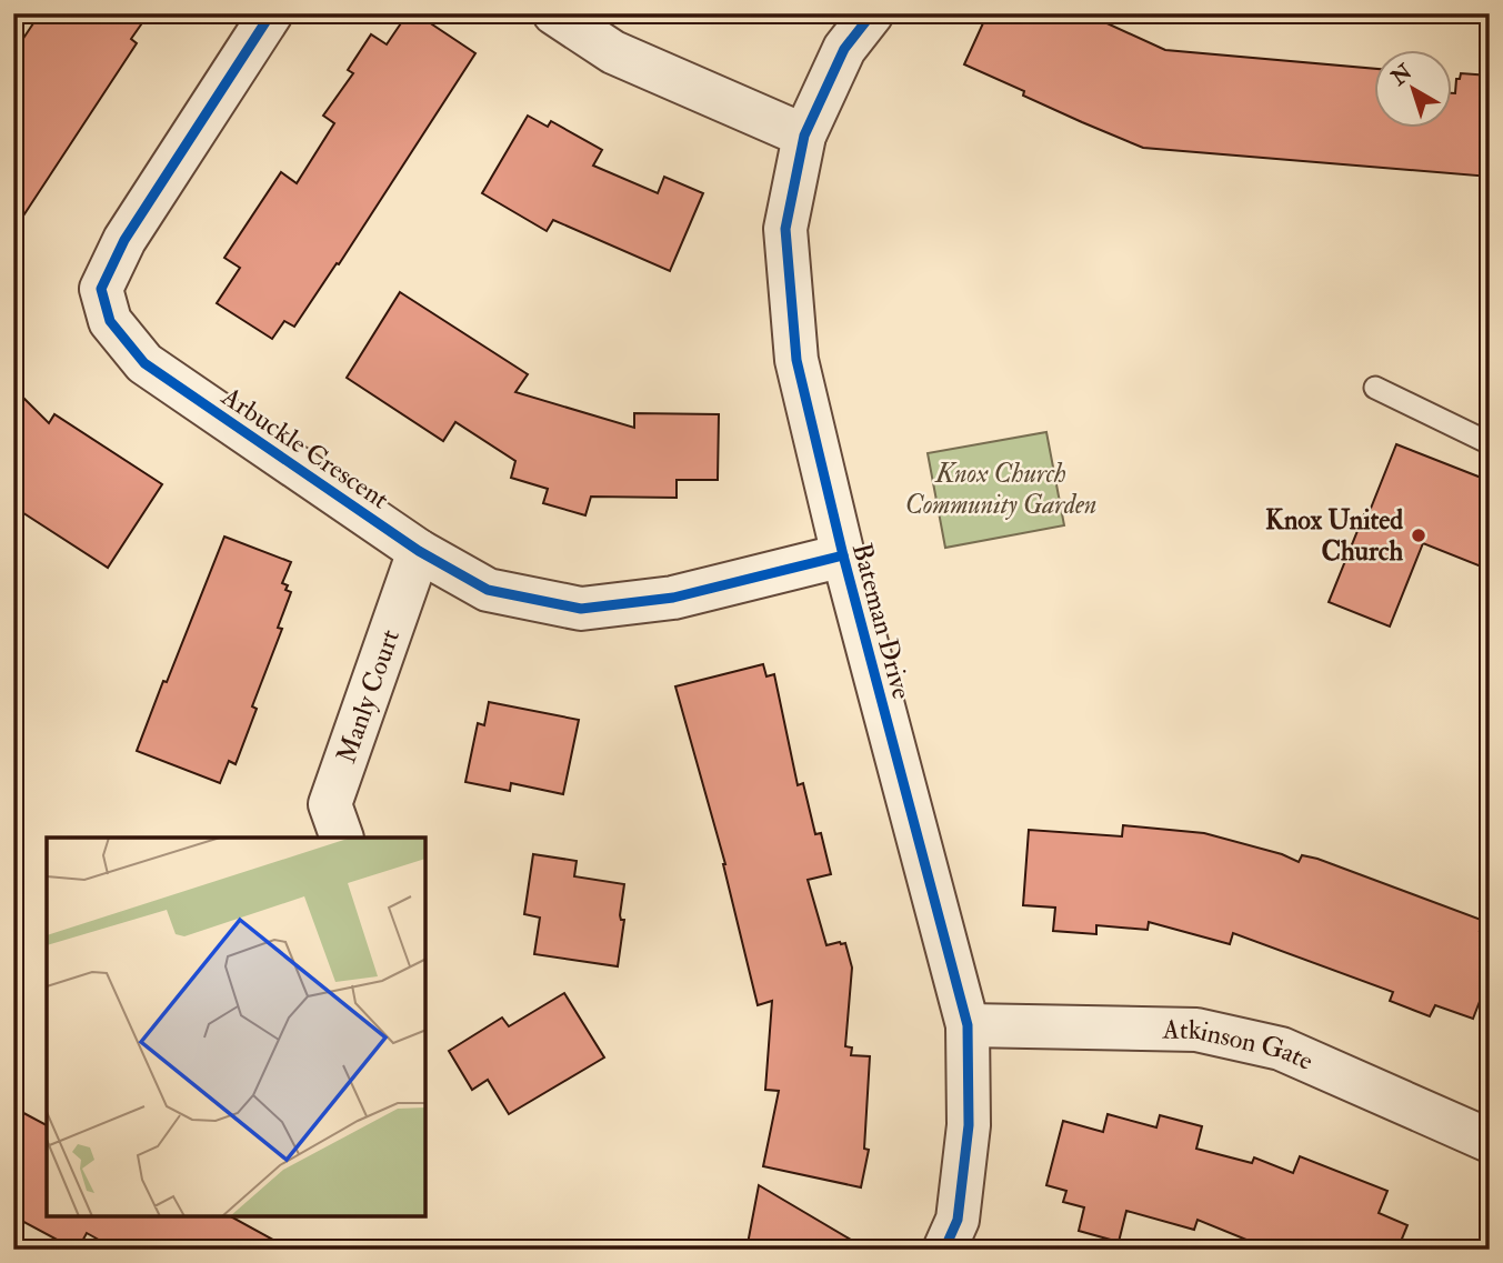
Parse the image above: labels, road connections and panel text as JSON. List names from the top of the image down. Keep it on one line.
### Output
{"streets":{"street":["Arbuckle Crescent","Bateman Drive","Manly Court","Atkinson Gate"]},"crossings":[["Arbuckle Crescent","Bateman Drive"],["Arbuckle Crescent","Manly Court"],["Bateman Drive","Atkinson Gate"]],"parks":["Knox Church Community Garden"],"places":["Knox United Church"],"north":"top left"}
